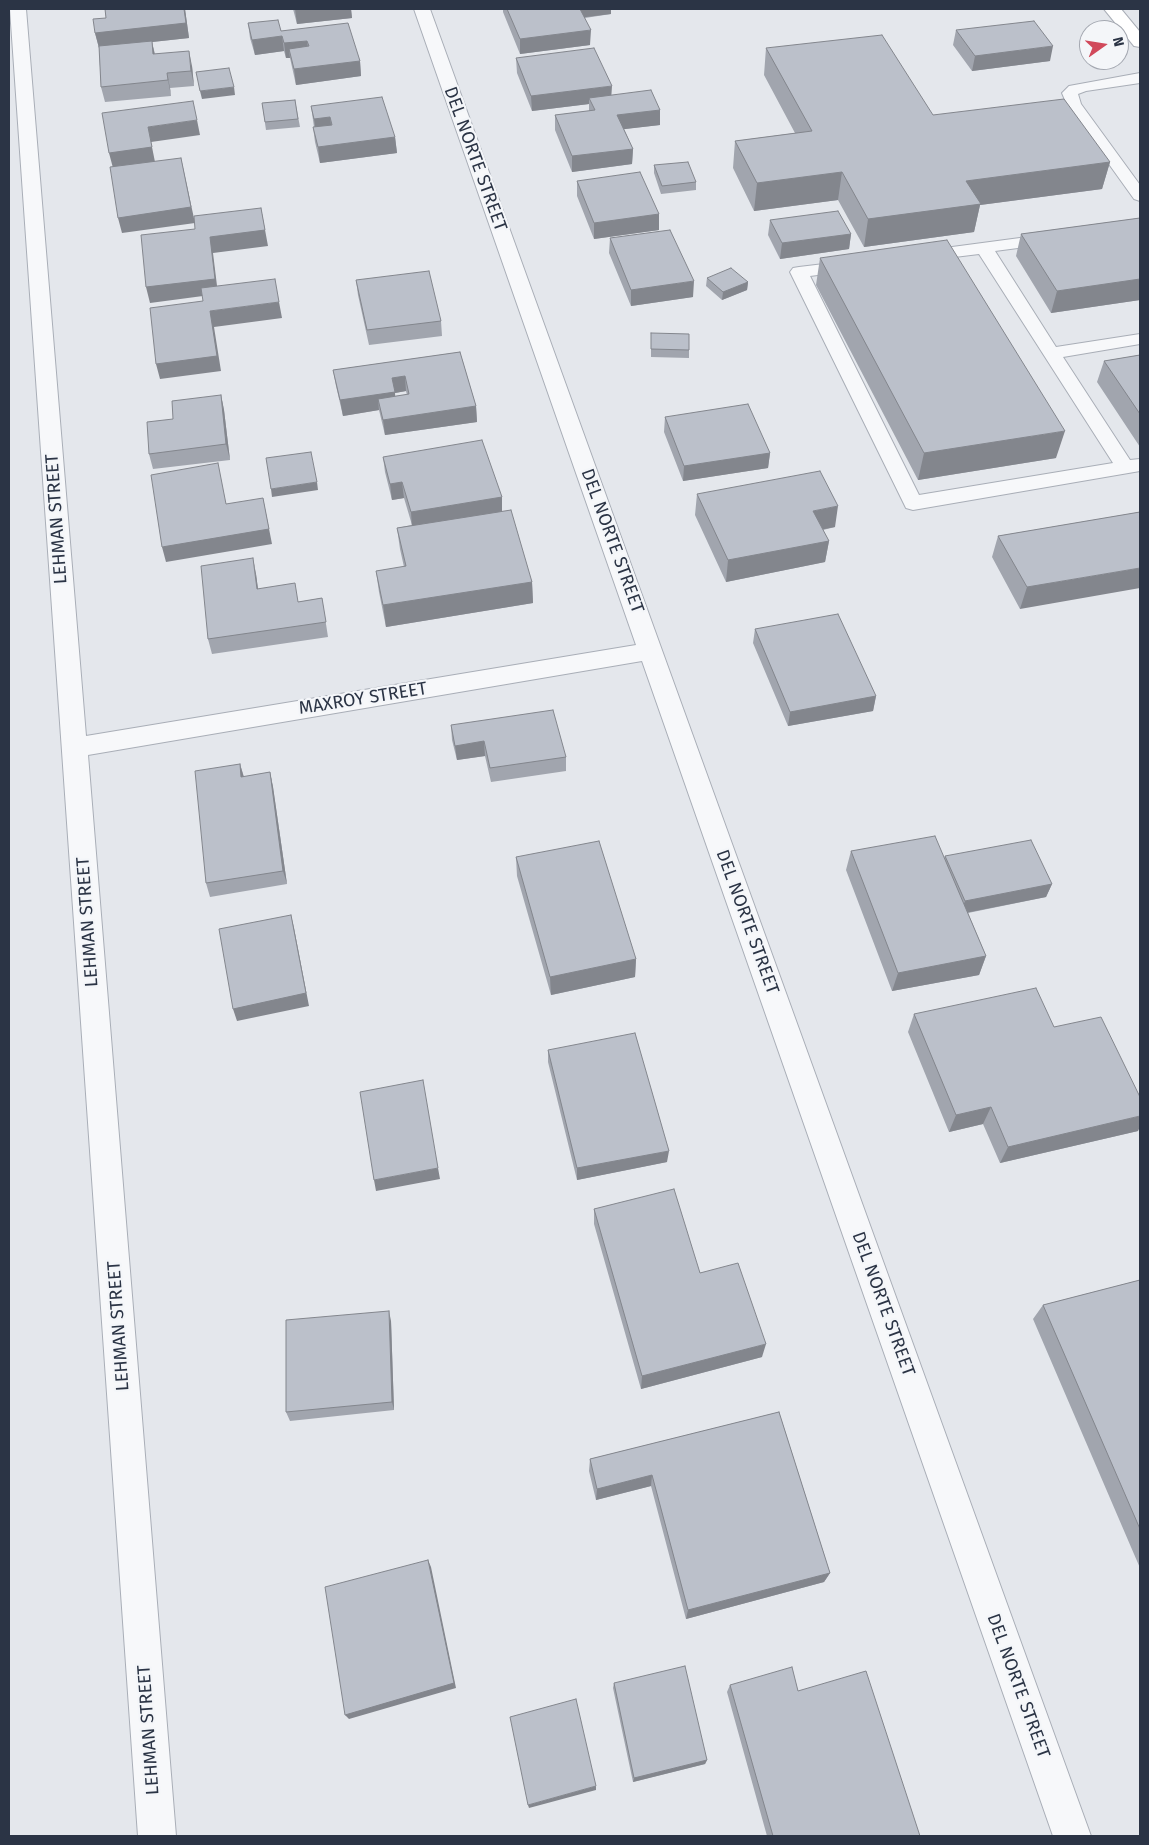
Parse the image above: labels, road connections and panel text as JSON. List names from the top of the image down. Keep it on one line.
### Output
{"streets":{"street":["DEL NORTE STREET","LEHMAN STREET","MAXROY STREET"]},"crossings":[["DEL NORTE STREET","MAXROY STREET"],["LEHMAN STREET","MAXROY STREET"]],"north":"right"}
